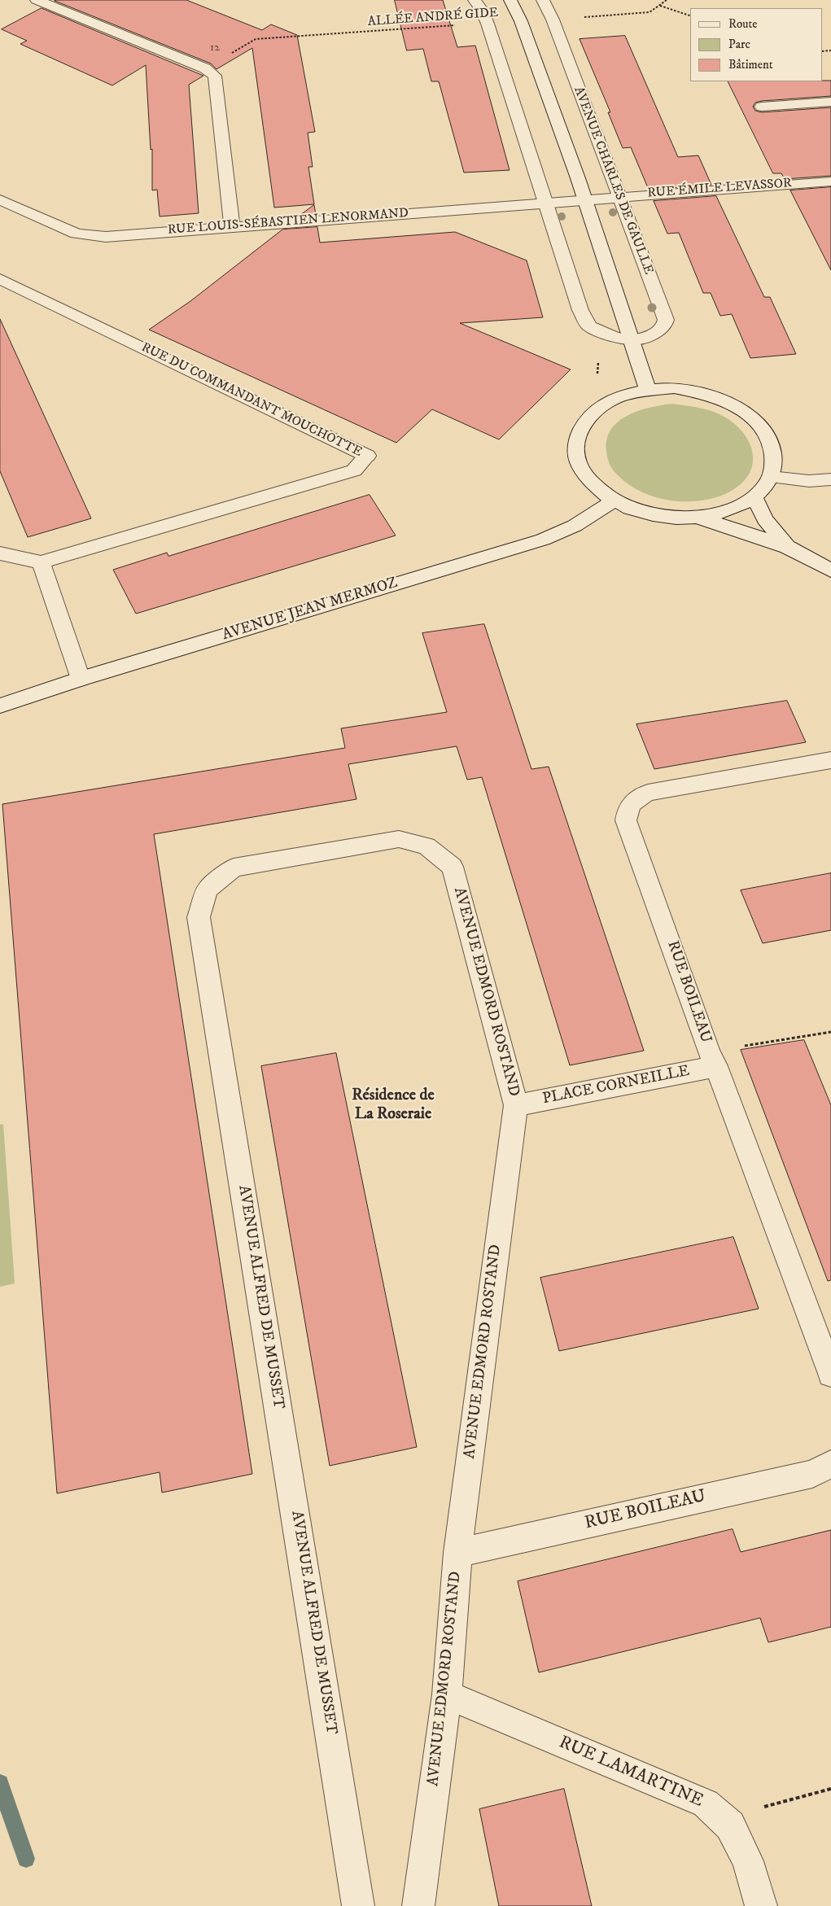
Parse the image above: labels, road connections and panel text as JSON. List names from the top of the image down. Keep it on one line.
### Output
{"streets":{"street":["AVENUE CHARLES DE GAULLE","RUE ÉMILE LEVASSOR","RUE LOUIS-SÉBASTIEN LENORMAND","RUE DU COMMANDANT MOUCHOTTE","AVENUE JEAN MERMOZ","AVENUE EDMORD ROSTAND","RUE BOILEAU","PLACE CORNEILLE","AVENUE ALFRED DE MUSSET","RUE LAMARTINE"],"path":["ALLÉE ANDRÉ GIDE"]},"crossings":[["AVENUE CHARLES DE GAULLE","RUE ÉMILE LEVASSOR"],["AVENUE CHARLES DE GAULLE","RUE LOUIS-SÉBASTIEN LENORMAND"],["RUE ÉMILE LEVASSOR","RUE LOUIS-SÉBASTIEN LENORMAND"],["AVENUE EDMORD ROSTAND","RUE BOILEAU"],["AVENUE EDMORD ROSTAND","PLACE CORNEILLE"],["AVENUE EDMORD ROSTAND","AVENUE ALFRED DE MUSSET"],["AVENUE EDMORD ROSTAND","RUE LAMARTINE"],["RUE BOILEAU","PLACE CORNEILLE"]],"districts":["Résidence de La Roseraie"],"house_numbers":["12"],"legend":["Route","Parc","Bâtiment"]}
